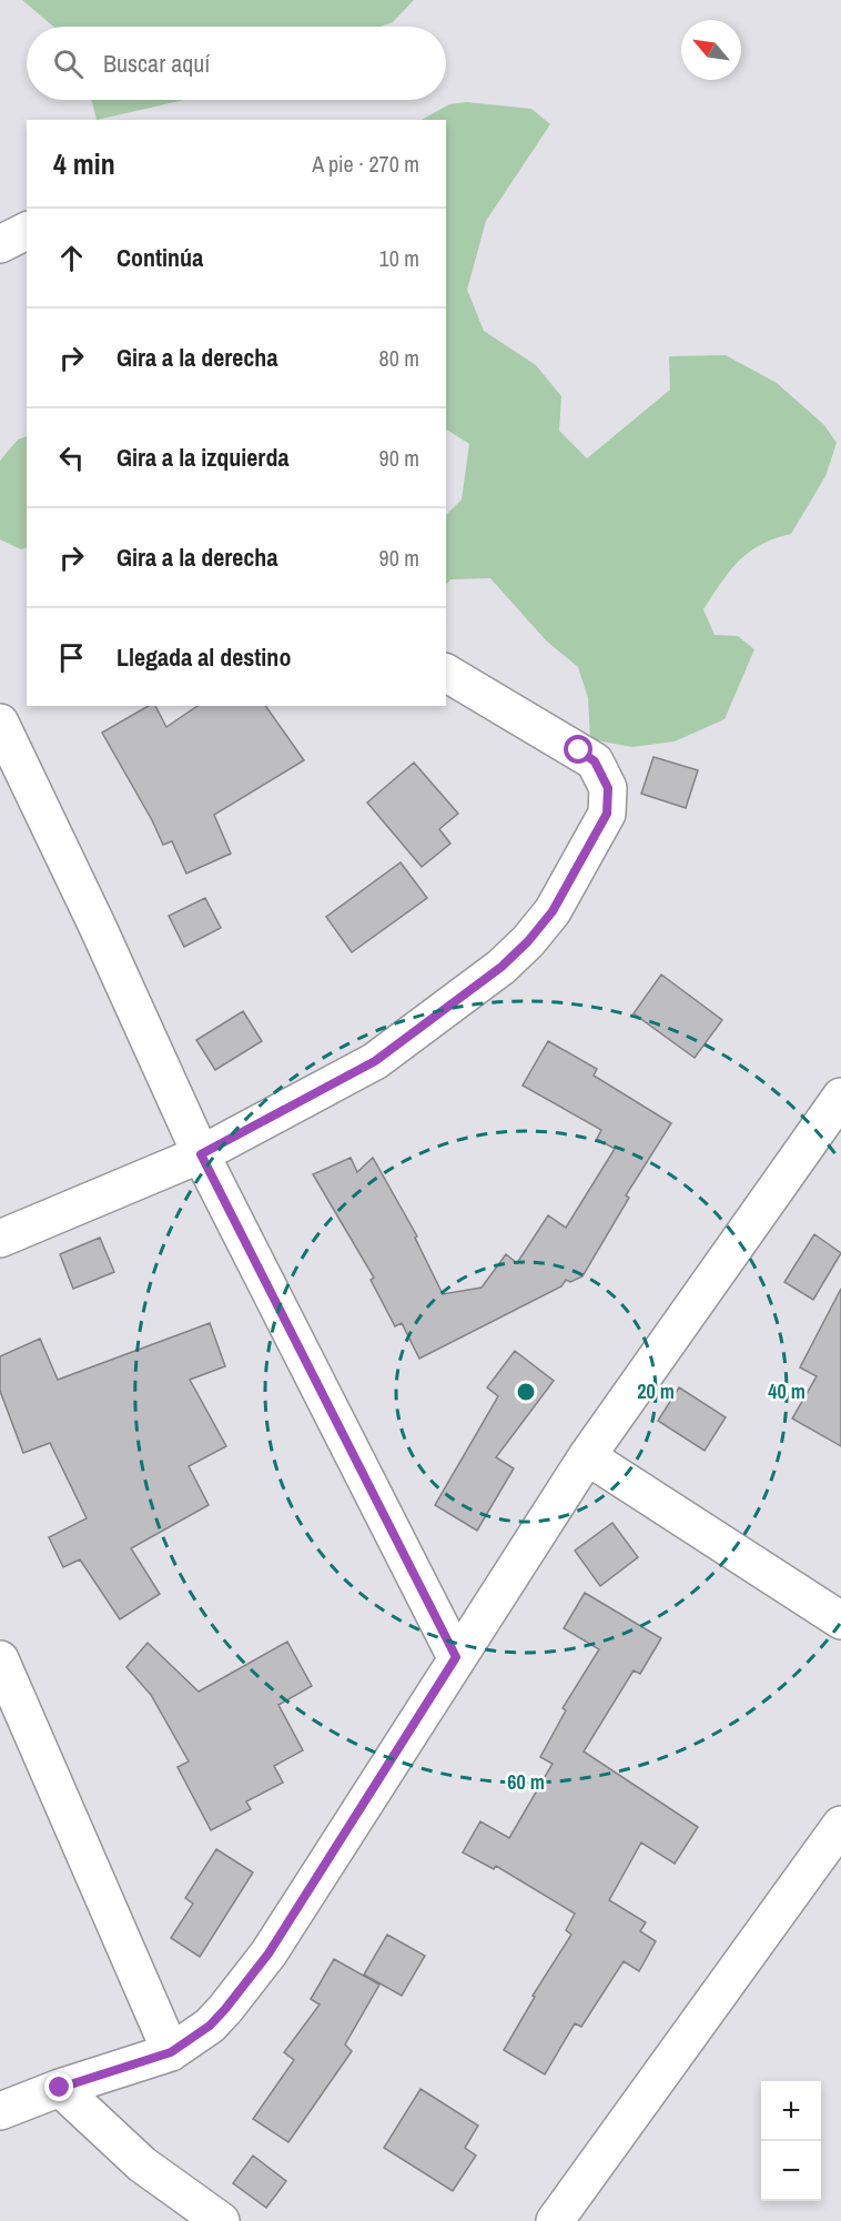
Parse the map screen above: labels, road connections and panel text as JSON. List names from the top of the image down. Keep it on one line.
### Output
{"north":"top left","page":{"search":"Buscar aquí","heading":["4 min","A pie · 270 m"],"list":[["Continúa","10 m"],["Gira a la derecha","80 m"],["Gira a la izquierda","90 m"],["Gira a la derecha","90 m"],"Llegada al destino"],"map_buttons":["+","−"]},"rings":["20 m","40 m","60 m"]}
